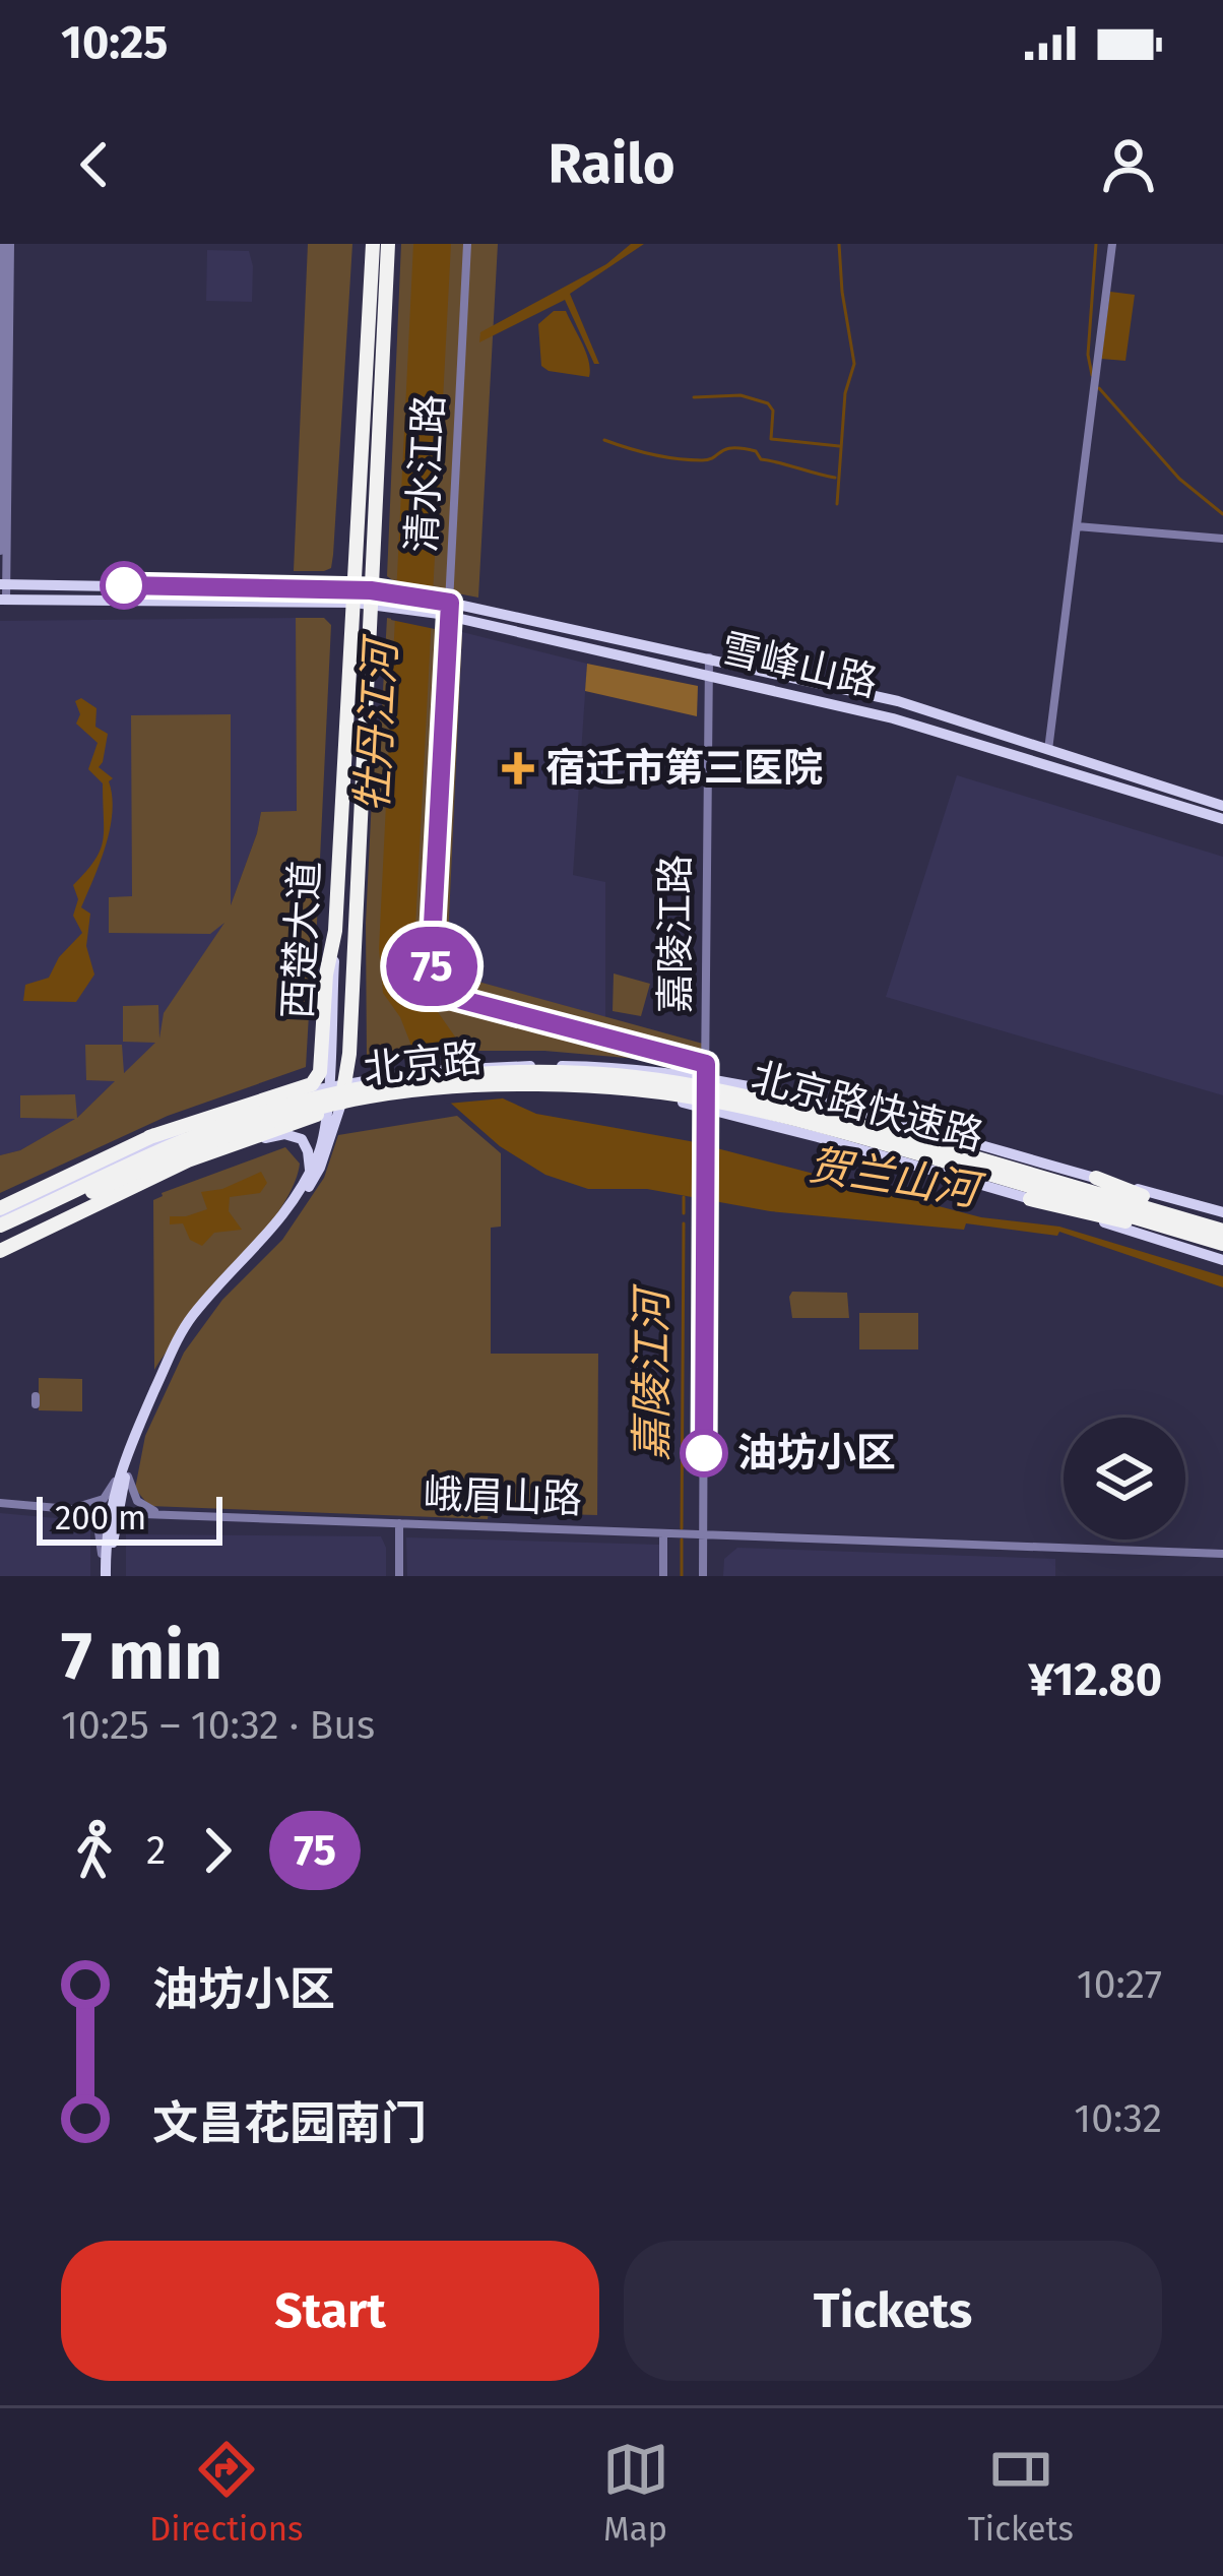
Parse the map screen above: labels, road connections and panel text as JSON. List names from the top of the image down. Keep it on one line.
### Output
{"streets":{"highway":["西楚大道","北京路快速路"],"main road":["雪峰山路","北京路"],"street":["清水江路","嘉陵江路","峨眉山路"]},"crossings":[["清水江路","雪峰山路"],["清水江路","嘉陵江路"],["雪峰山路","嘉陵江路"],["雪峰山路","西楚大道"],["嘉陵江路","北京路"],["嘉陵江路","峨眉山路"],["西楚大道","北京路"],["西楚大道","峨眉山路"],["北京路","北京路快速路"]],"water":["牡丹江河","贺兰山河","嘉陵江河"],"places":{"health":["宿迁市第三医院"],"other":["油坊小区"]},"lines":["bus line 75"],"scale_bar":"200 m","page":{"status":"10:25","header":"Railo","on_map":"75","scale":"200 m","heading":["7 min","10:25 – 10:32 · Bus","¥12.80"],"legs":["2","75"],"list":[{"name":"油坊小区","value":"10:27"},{"name":"文昌花园南门","value":"10:32"}],"buttons":["Start","Tickets"],"tabs":["Directions","Map","Tickets"]}}
